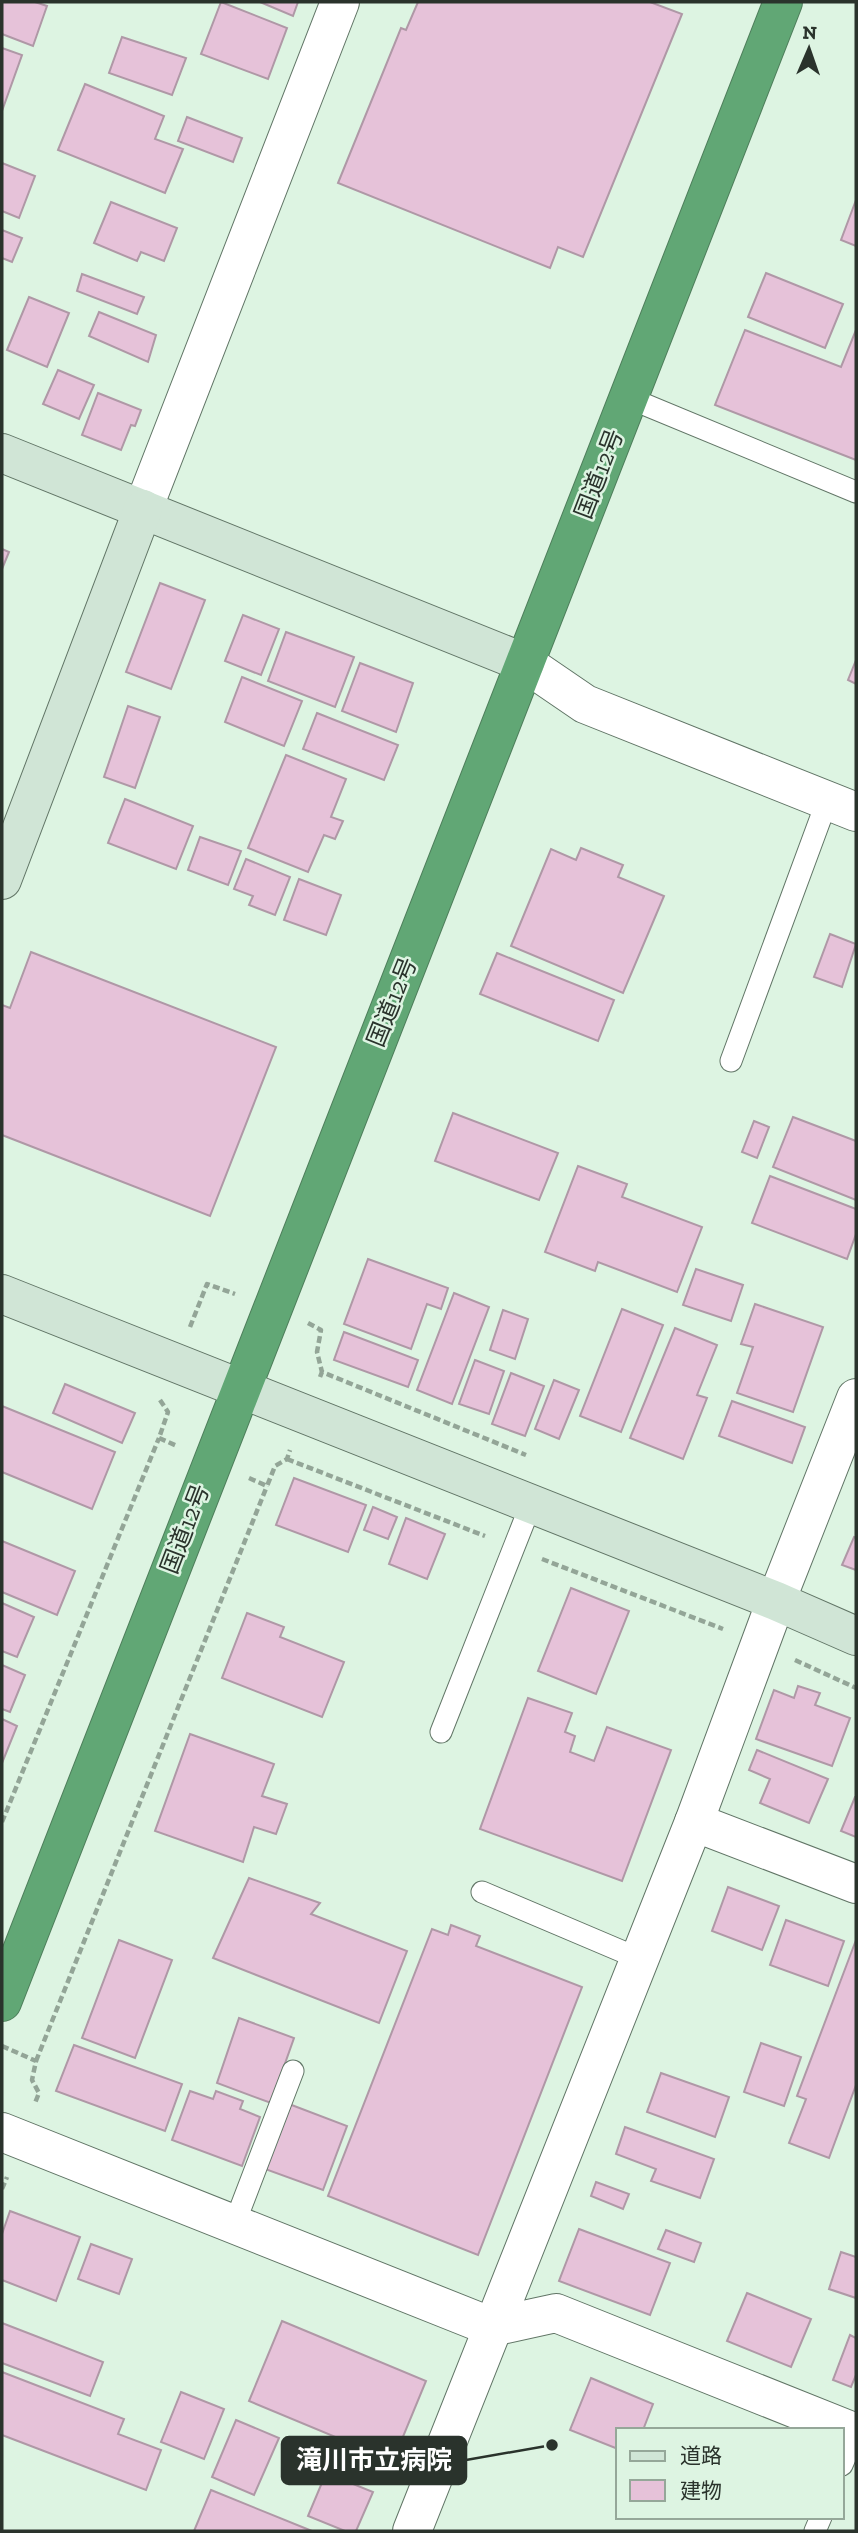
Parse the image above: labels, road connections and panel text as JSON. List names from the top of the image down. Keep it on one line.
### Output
{"streets":{"highway":["国道12号"]},"places":["滝川市立病院"],"legend":["道路","建物"],"north":"top"}
